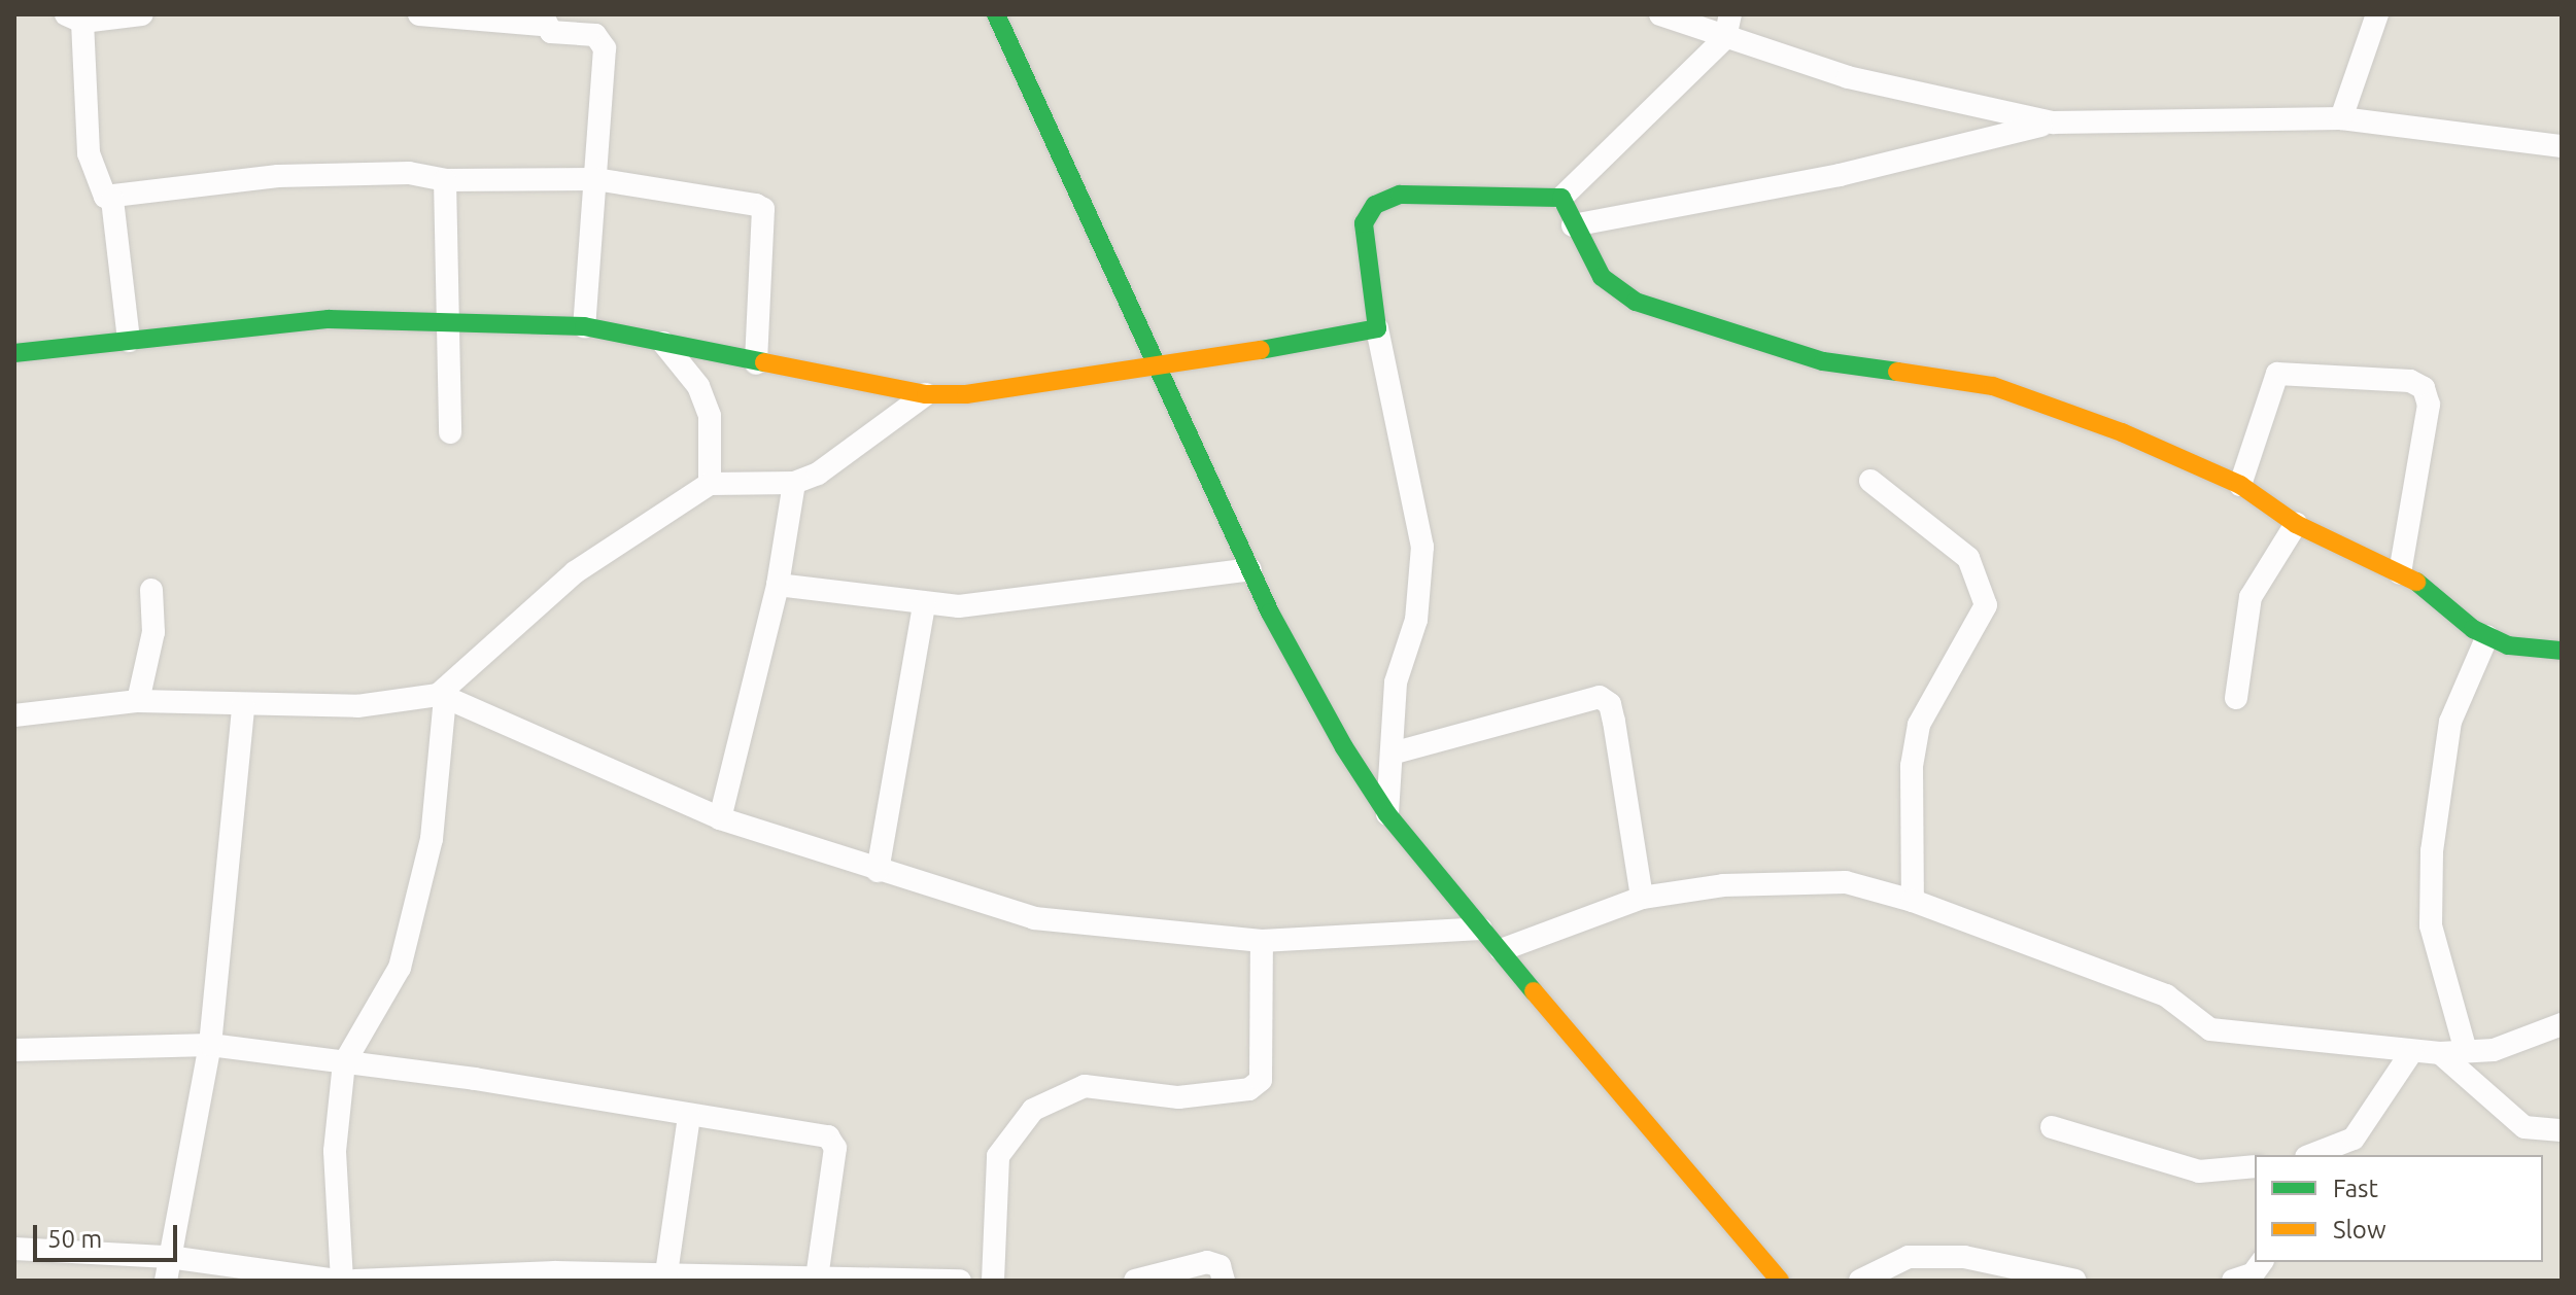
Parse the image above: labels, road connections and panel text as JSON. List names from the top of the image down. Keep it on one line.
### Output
{"legend":["Fast","Slow"],"scale_bar":"50 m"}
